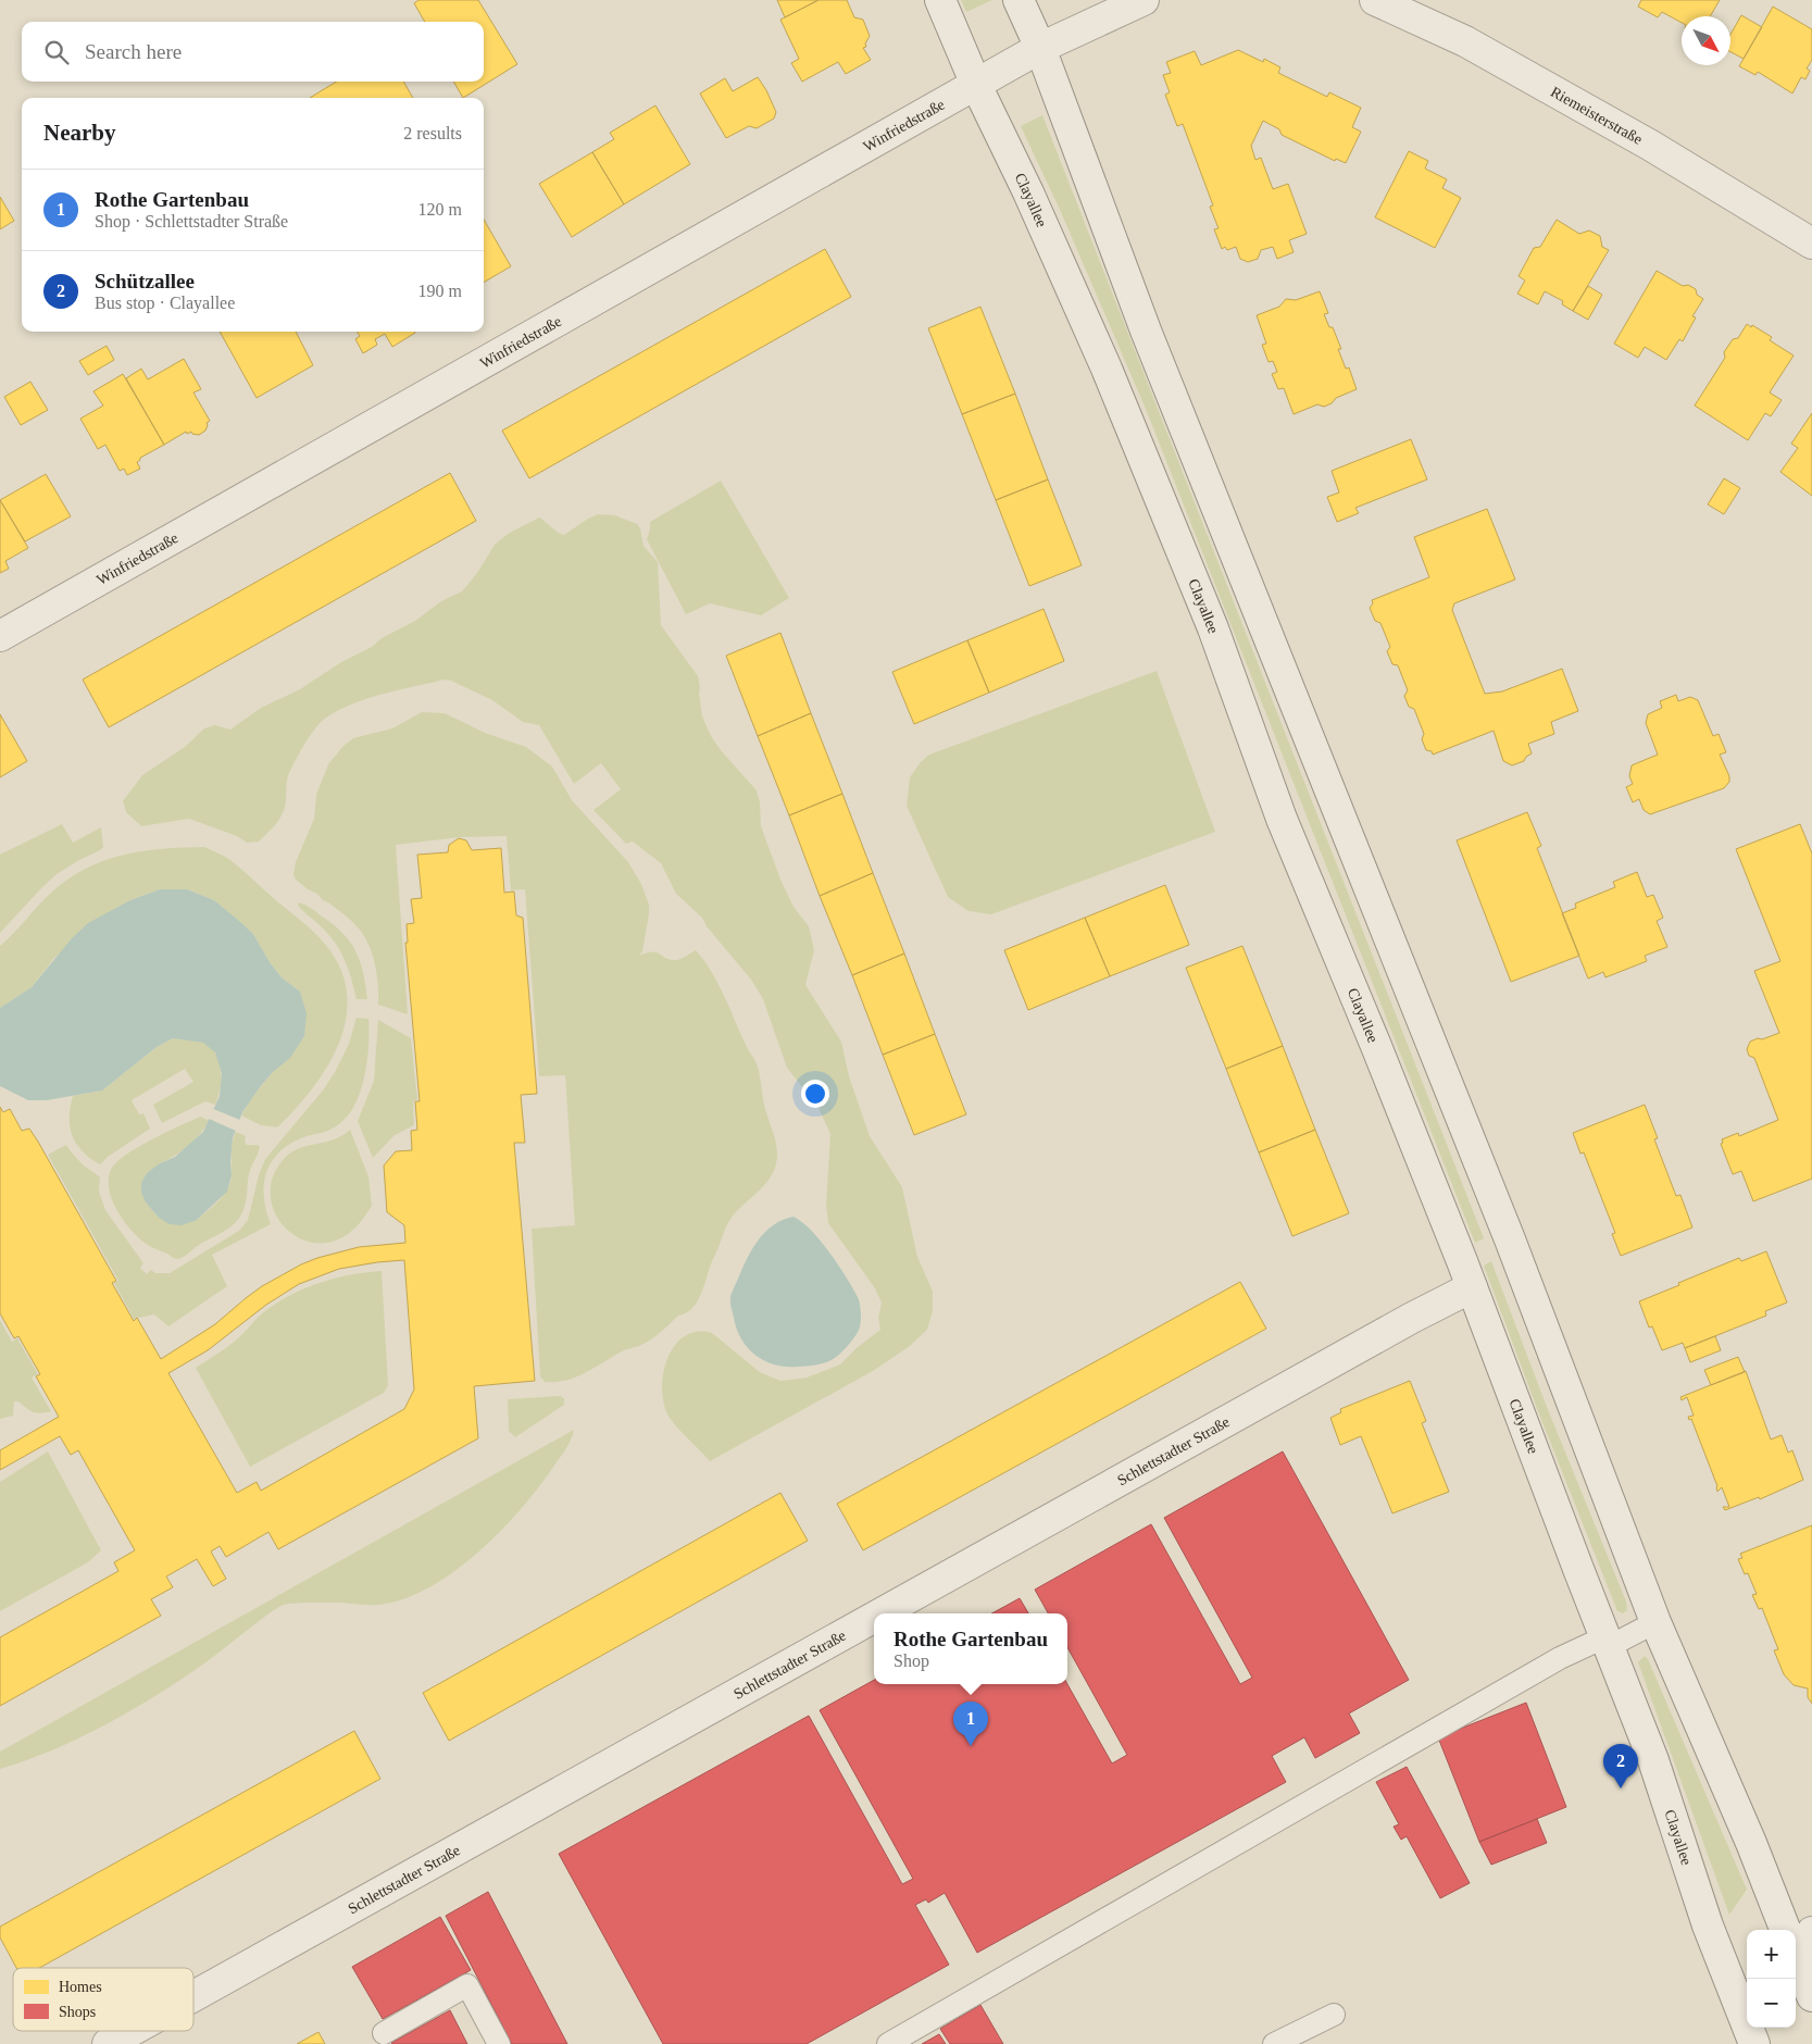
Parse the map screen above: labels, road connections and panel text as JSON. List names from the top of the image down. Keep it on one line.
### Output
{"streets":{"main road":["Riemeisterstraße","Winfriedstraße","Clayallee","Schlettstadter Straße"]},"crossings":[["Winfriedstraße","Clayallee"],["Clayallee","Schlettstadter Straße"]],"legend":["Homes","Shops"],"north":"bottom right","page":{"search":"Search here","heading":["Nearby","2 results"],"list":[{"mark":"1","name":"Rothe Gartenbau","note":"Shop · Schlettstadter Straße","value":"120 m"},{"mark":"2","name":"Schützallee","note":"Bus stop · Clayallee","value":"190 m"}],"popup":["Rothe Gartenbau","Shop"],"pins":["1","2"],"map_buttons":["+","−"]}}
